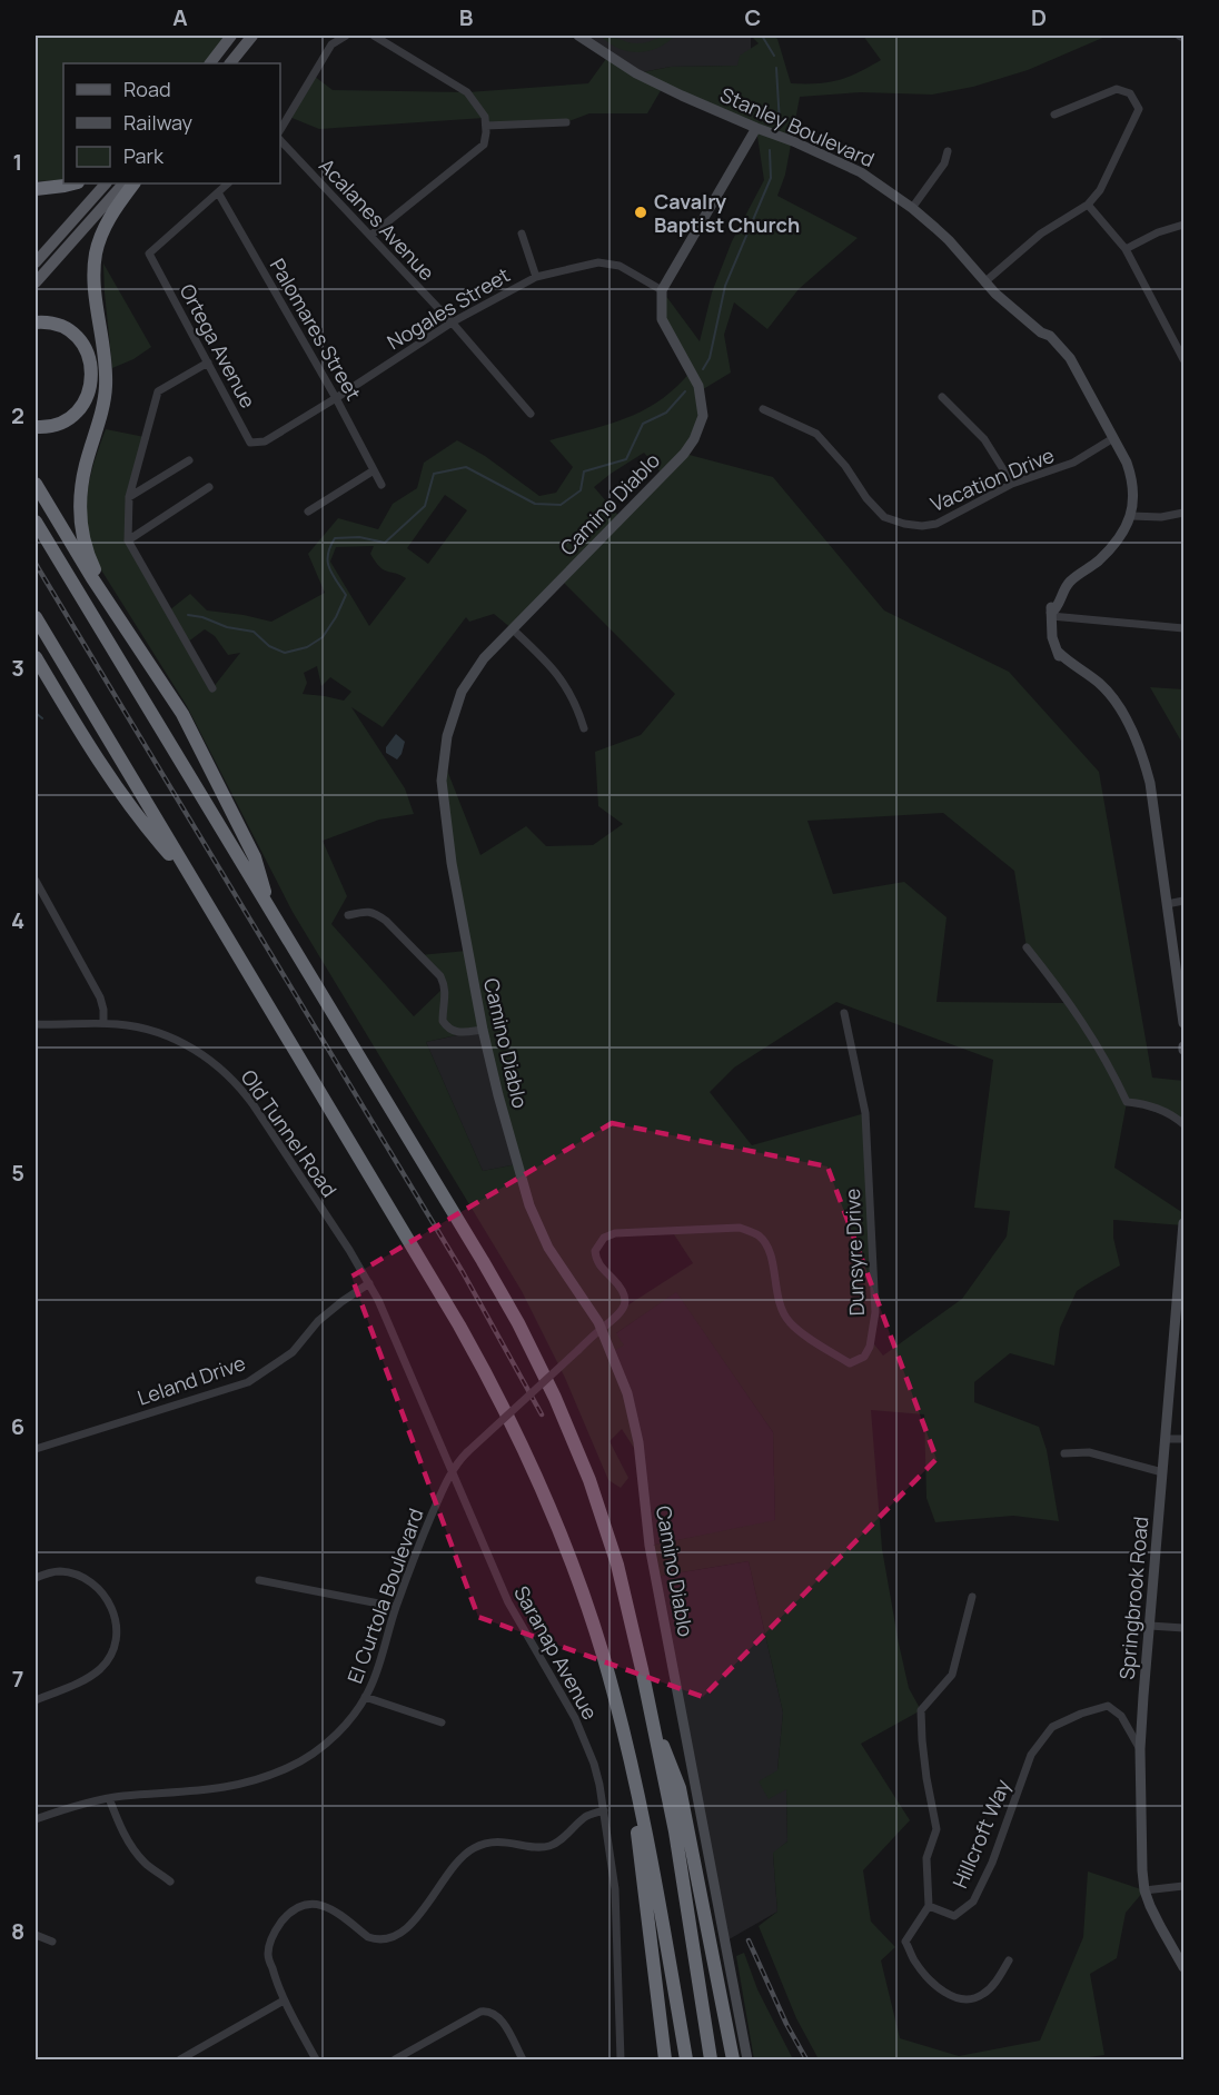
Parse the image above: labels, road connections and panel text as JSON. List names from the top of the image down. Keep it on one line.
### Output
{"streets":{"street":["Stanley Boulevard","Acalanes Avenue","Nogales Street","Palomares Street","Ortega Avenue","Vacation Drive","Camino Diablo","Old Tunnel Road","Dunsyre Drive","Leland Drive","El Curtola Boulevard","Springbrook Road","Saranap Avenue","Hillcroft Way"]},"crossings":[["Stanley Boulevard","Vacation Drive"],["Acalanes Avenue","Nogales Street"],["Nogales Street","Palomares Street"],["Nogales Street","Ortega Avenue"],["Nogales Street","Camino Diablo"],["Palomares Street","Ortega Avenue"],["Camino Diablo","Dunsyre Drive"],["Camino Diablo","El Curtola Boulevard"],["Old Tunnel Road","Leland Drive"],["Old Tunnel Road","Saranap Avenue"],["Dunsyre Drive","El Curtola Boulevard"],["Leland Drive","Saranap Avenue"],["El Curtola Boulevard","Saranap Avenue"],["Springbrook Road","Hillcroft Way"]],"places":["Cavalry Baptist Church"],"legend":["Road","Railway","Park"],"grid":{"columns":["A","B","C","D"],"rows":["1","2","3","4","5","6","7","8"]}}
